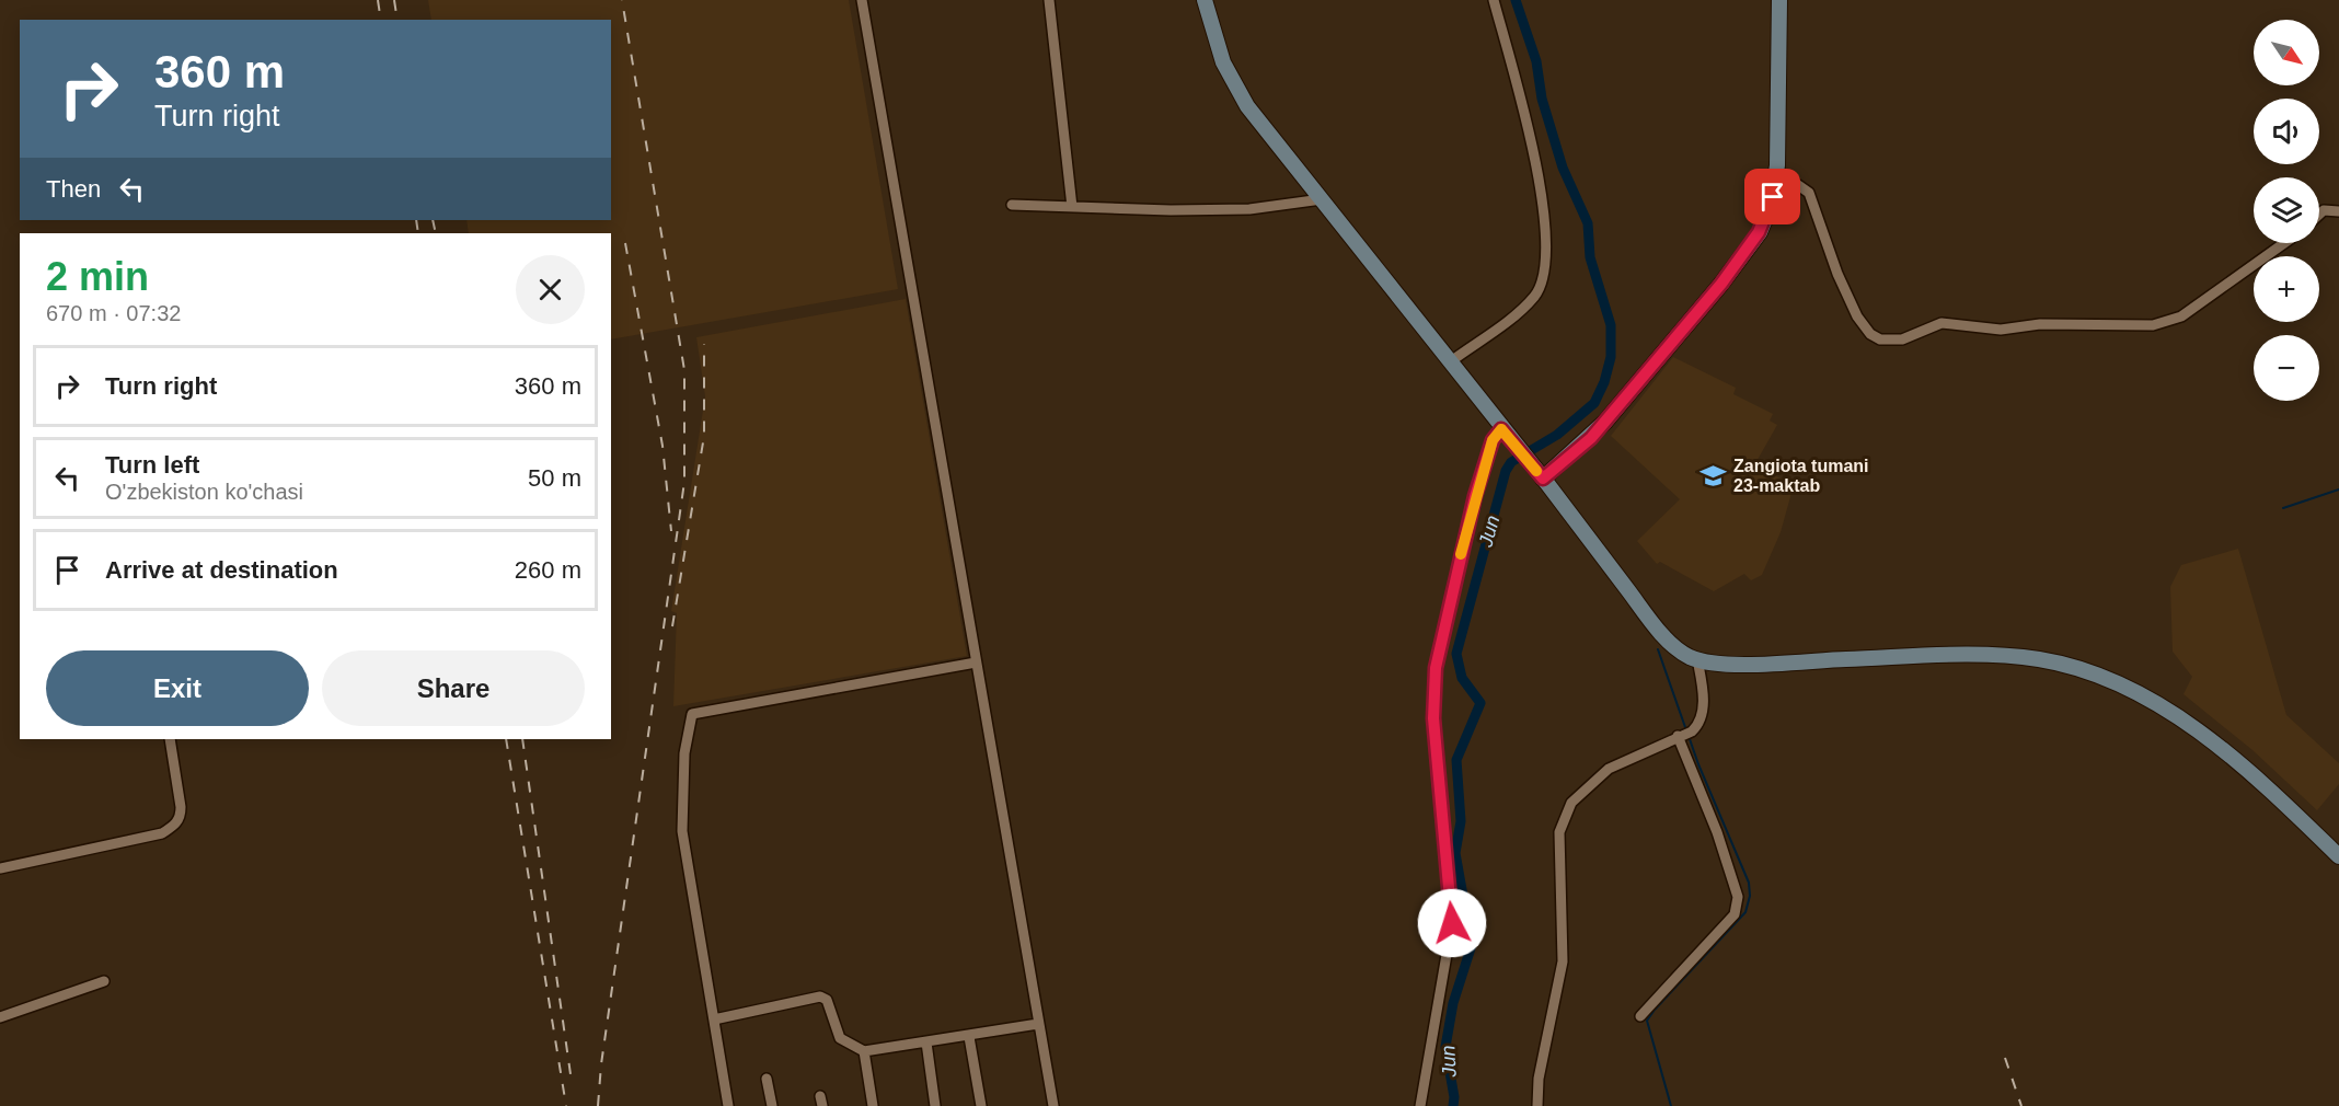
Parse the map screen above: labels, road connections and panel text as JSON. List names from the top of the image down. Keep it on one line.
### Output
{"water":["Jun"],"places":{"school or university":["Zangiota tumani 23-maktab"]},"north":"bottom right","page":{"map_buttons":["+","−"],"turn":["360 m","Turn right"],"then":"Then","heading":["2 min","670 m · 07:32"],"list":[{"name":"Turn right","value":"360 m"},{"name":"Turn left","note":"O'zbekiston ko'chasi","value":"50 m"},{"name":"Arrive at destination","value":"260 m"}],"buttons":["Exit","Share"]}}
